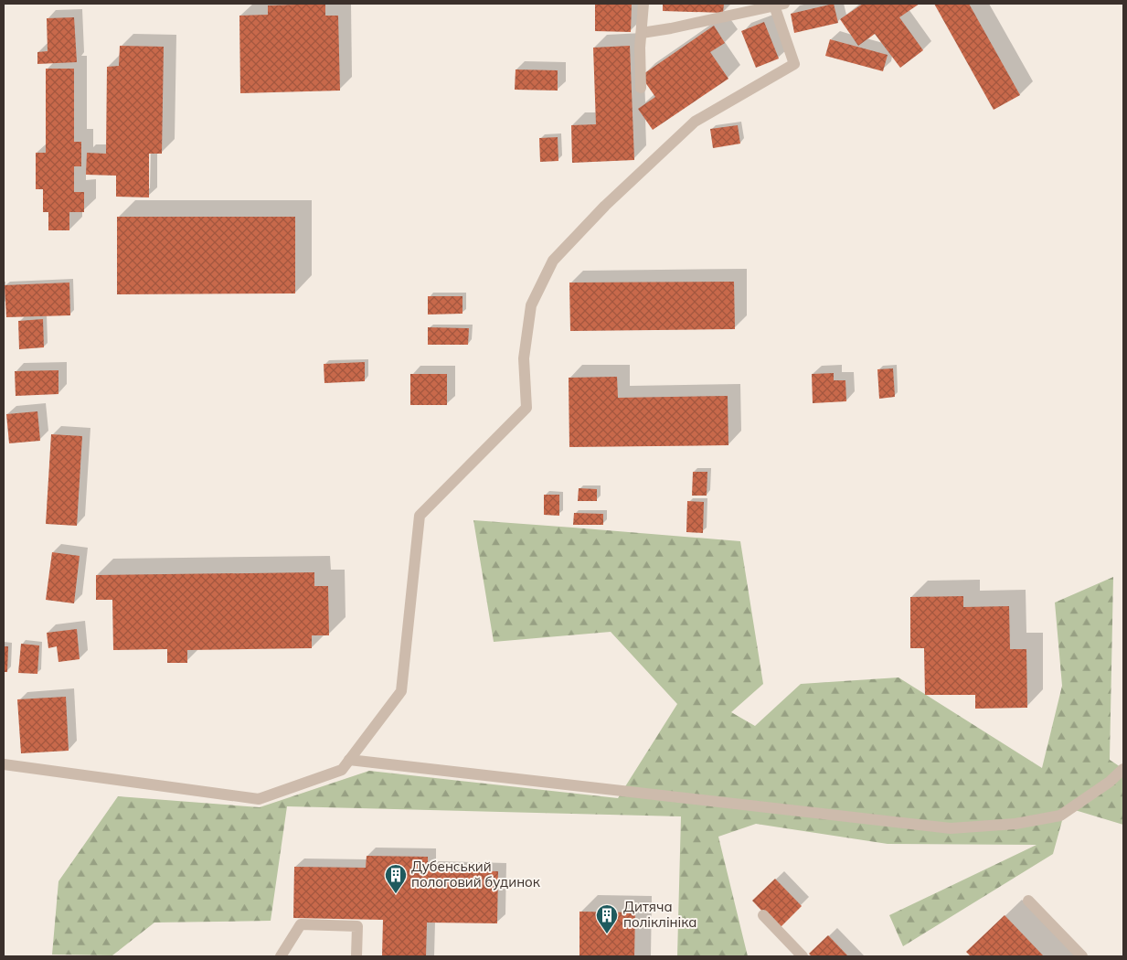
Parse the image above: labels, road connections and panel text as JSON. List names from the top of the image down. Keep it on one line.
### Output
{"places":{"building":["Дубенський пологовий будинок","Дитяча поліклініка"]}}
